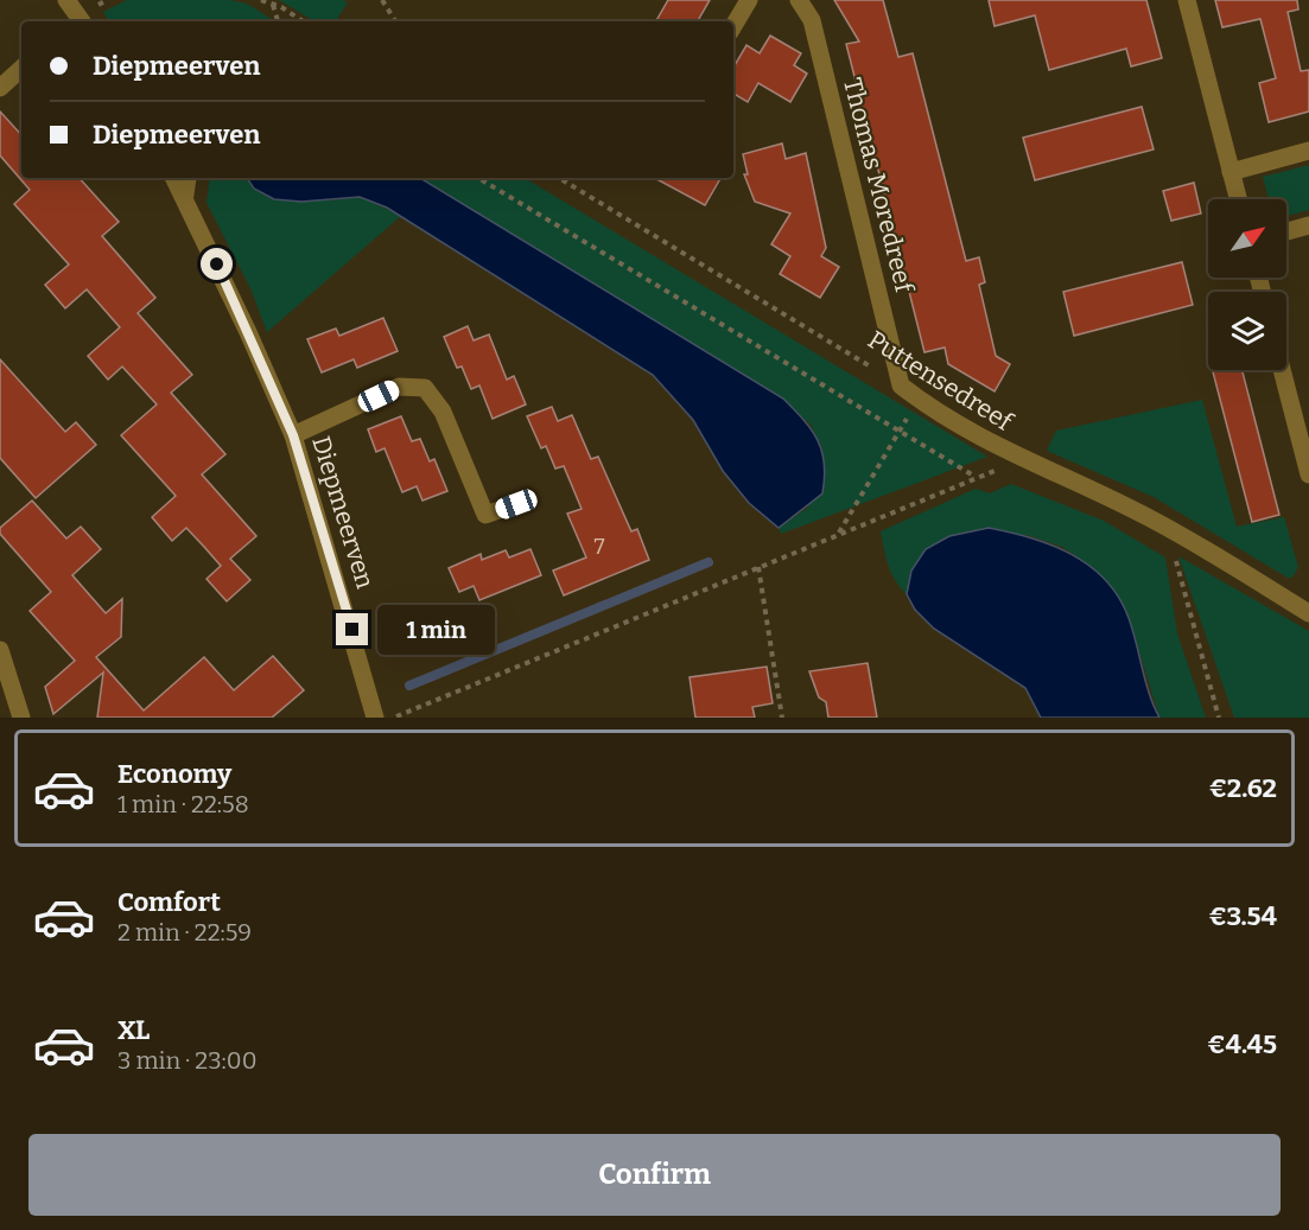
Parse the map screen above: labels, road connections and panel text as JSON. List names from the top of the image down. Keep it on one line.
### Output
{"streets":{"street":["Thomas Moredreef","Puttensedreef","Diepmeerven"]},"crossings":[["Thomas Moredreef","Puttensedreef"]],"house_numbers":["7"],"north":"top right","page":{"banner":["Diepmeerven","Diepmeerven"],"bubble":"1 min","list":[{"name":"Economy","note":"1 min · 22:58","value":"€2.62"},{"name":"Comfort","note":"2 min · 22:59","value":"€3.54"},{"name":"XL","note":"3 min · 23:00","value":"€4.45"}],"buttons":"Confirm"}}
